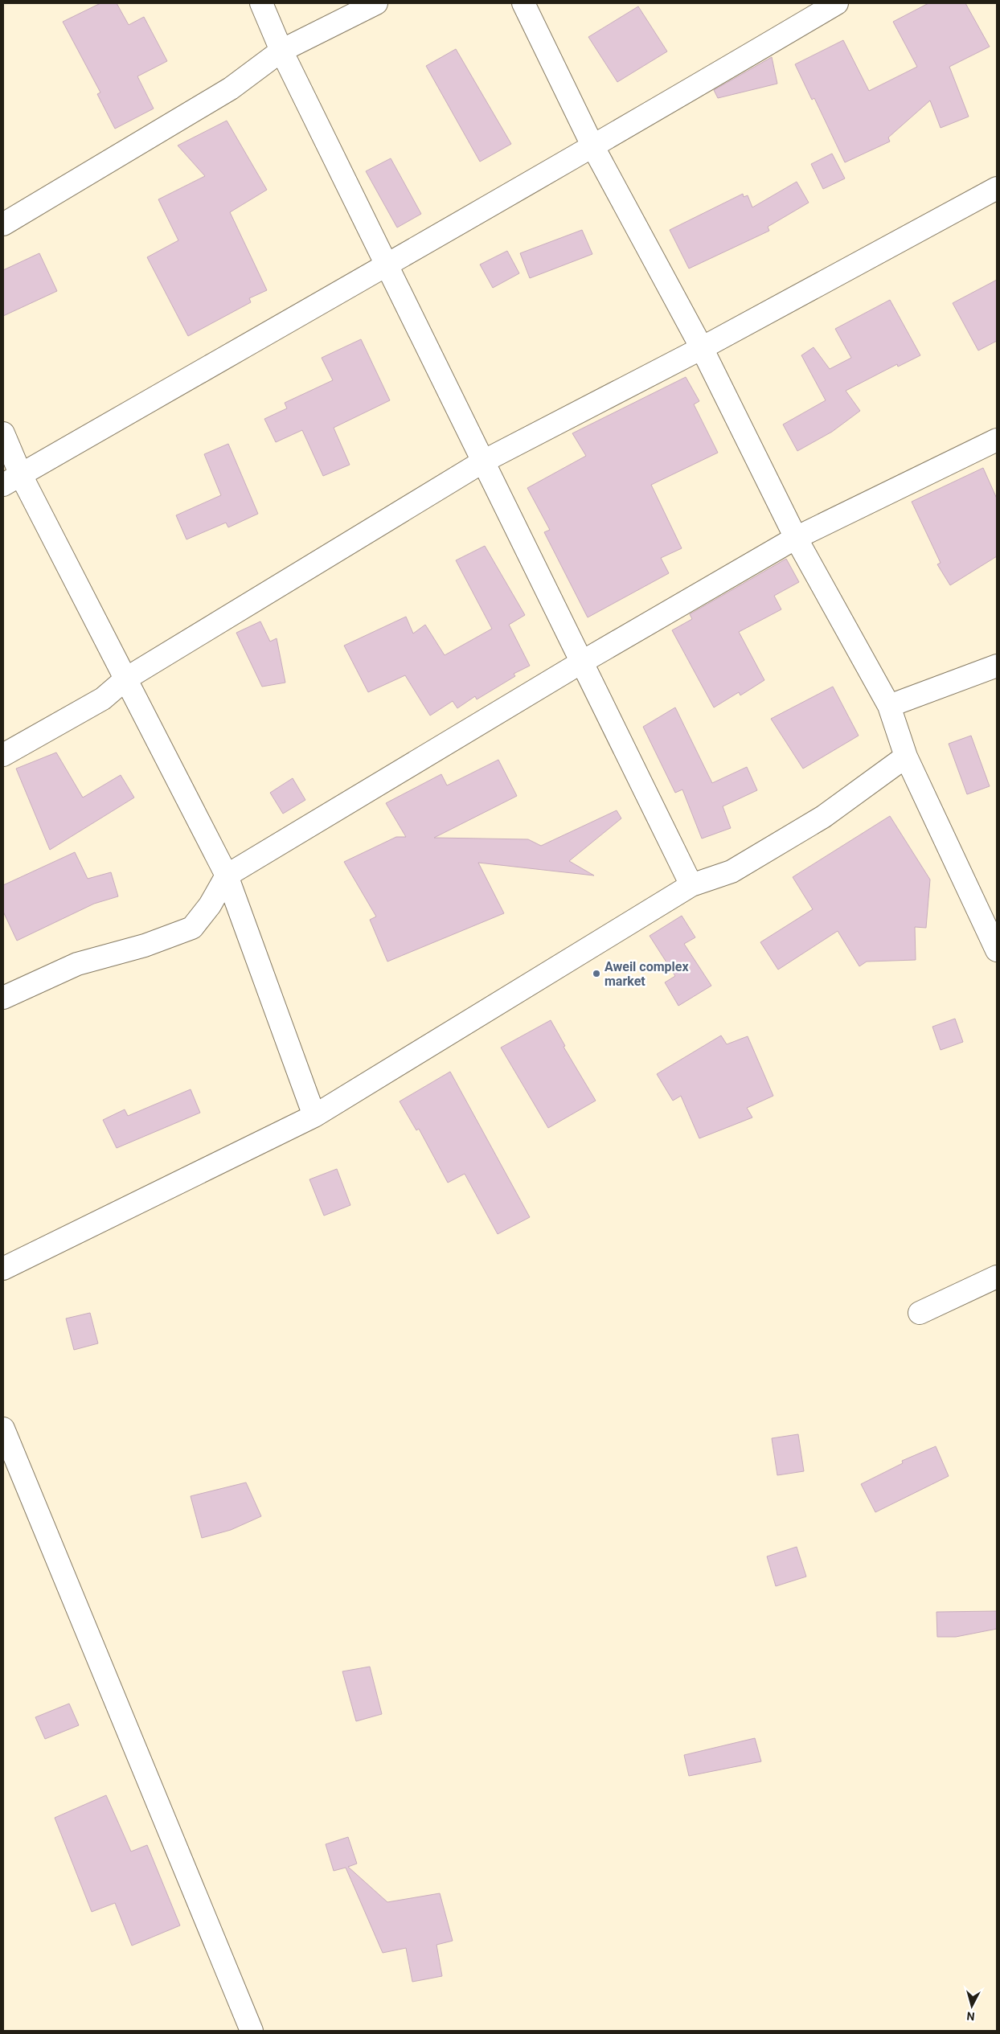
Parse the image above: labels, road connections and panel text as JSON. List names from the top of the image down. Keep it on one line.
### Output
{"places":["Aweil complex market"],"north":"bottom"}
